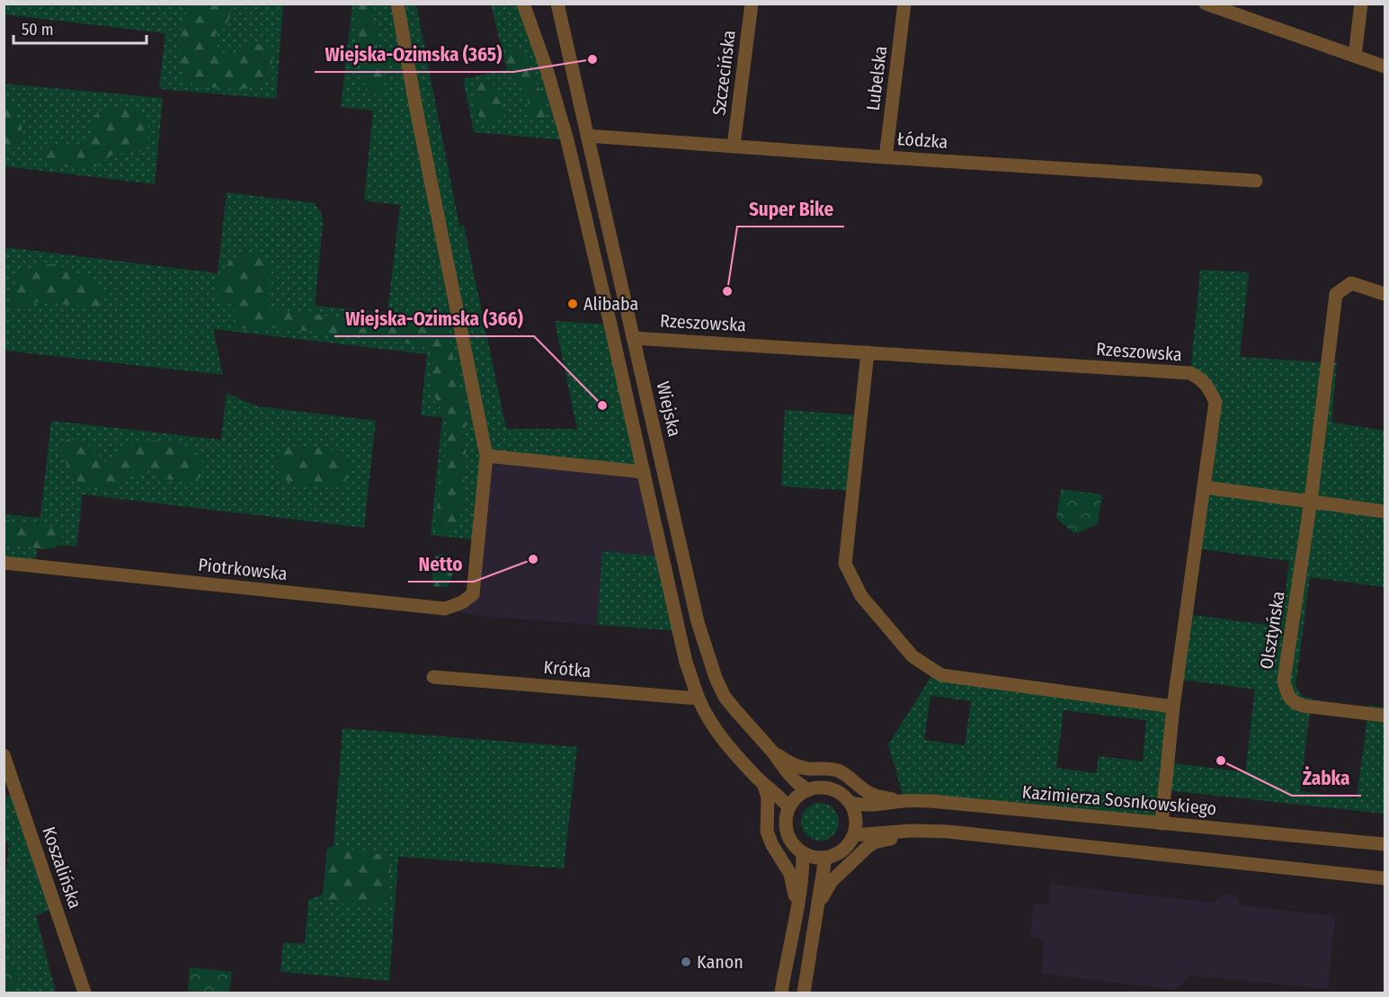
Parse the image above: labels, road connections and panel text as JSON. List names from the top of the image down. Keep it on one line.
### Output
{"streets":{"street":["Szczecińska","Lubelska","Łódzka","Rzeszowska","Wiejska","Piotrkowska","Olsztyńska","Krótka","Kazimierza Sosnkowskiego","Koszalińska"]},"crossings":[["Szczecińska","Łódzka"],["Lubelska","Łódzka"],["Łódzka","Wiejska"],["Rzeszowska","Wiejska"],["Rzeszowska","Kazimierza Sosnkowskiego"],["Wiejska","Kazimierza Sosnkowskiego"]],"places":["Wiejska-Ozimska (365)","Super Bike","Alibaba","Wiejska-Ozimska (366)","Netto","Żabka","Kanon"],"scale_bar":"50 m"}
